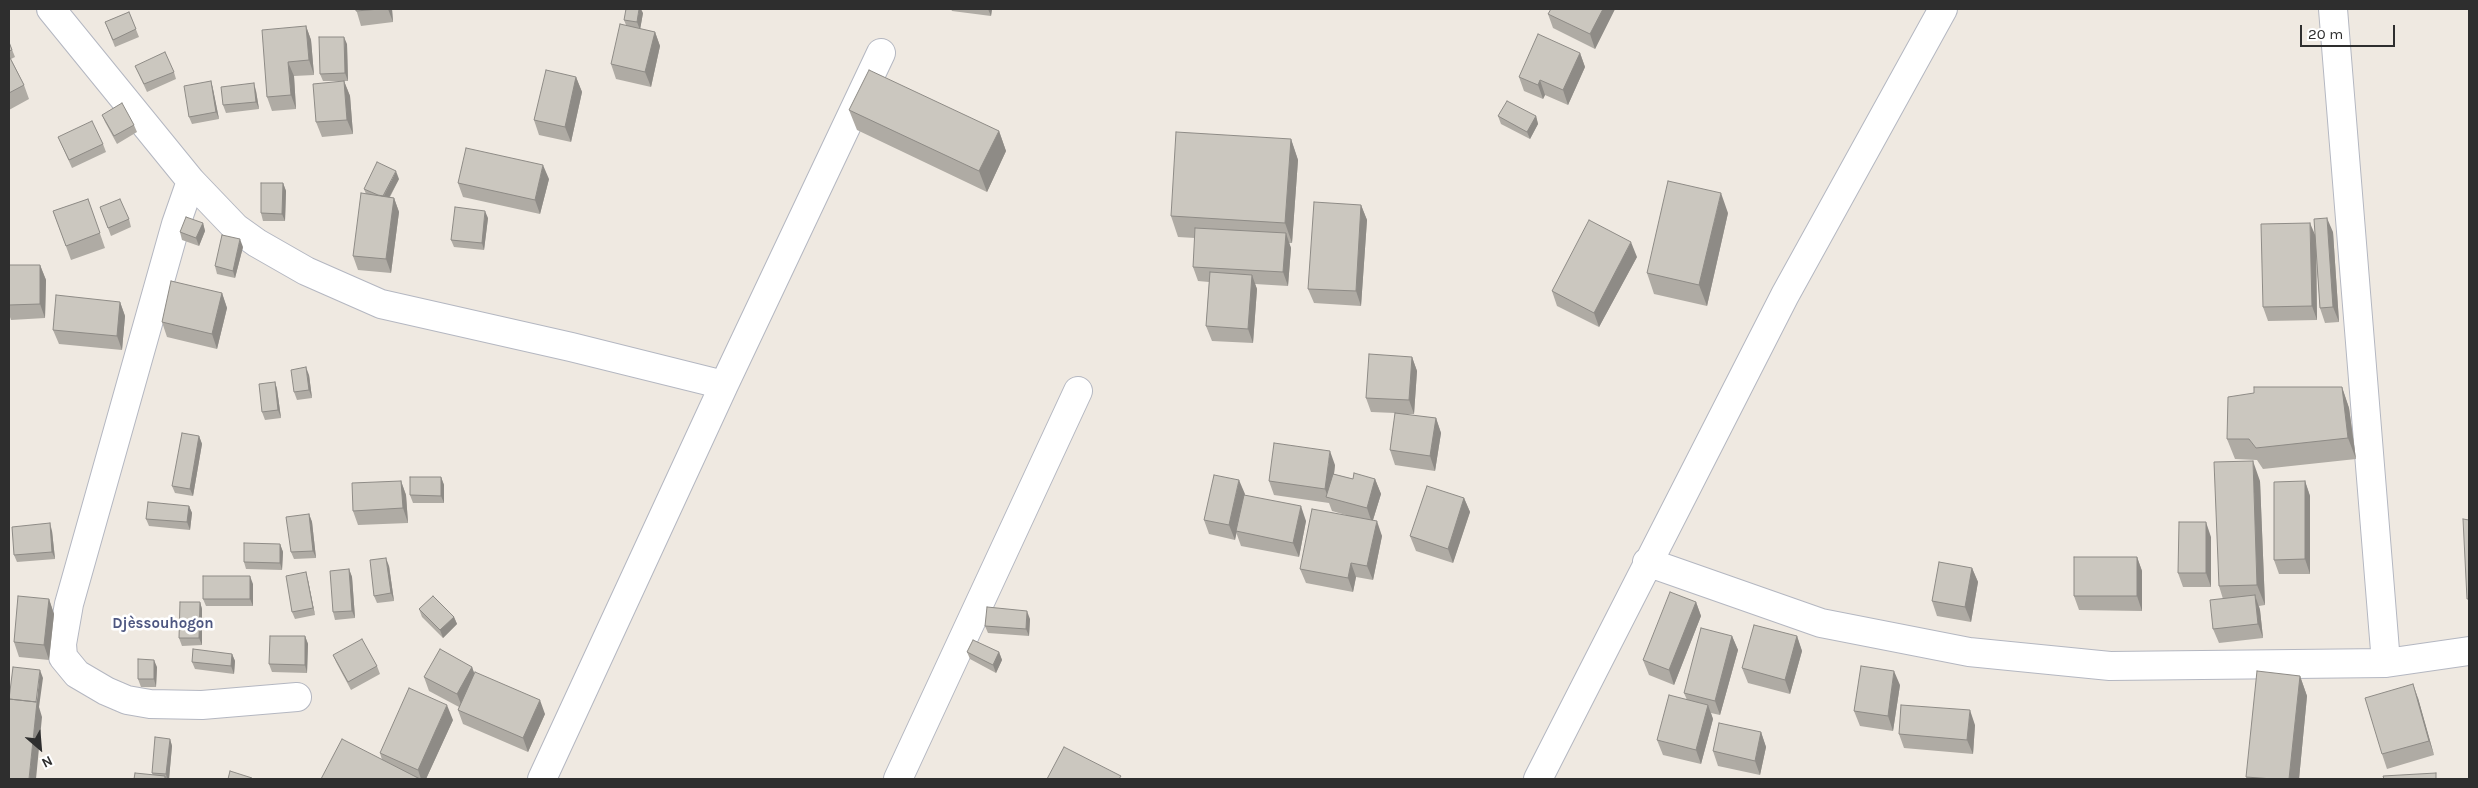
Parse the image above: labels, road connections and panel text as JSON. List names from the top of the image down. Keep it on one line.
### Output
{"districts":["Djèssouhogon"],"scale_bar":"20 m","north":"bottom right"}
